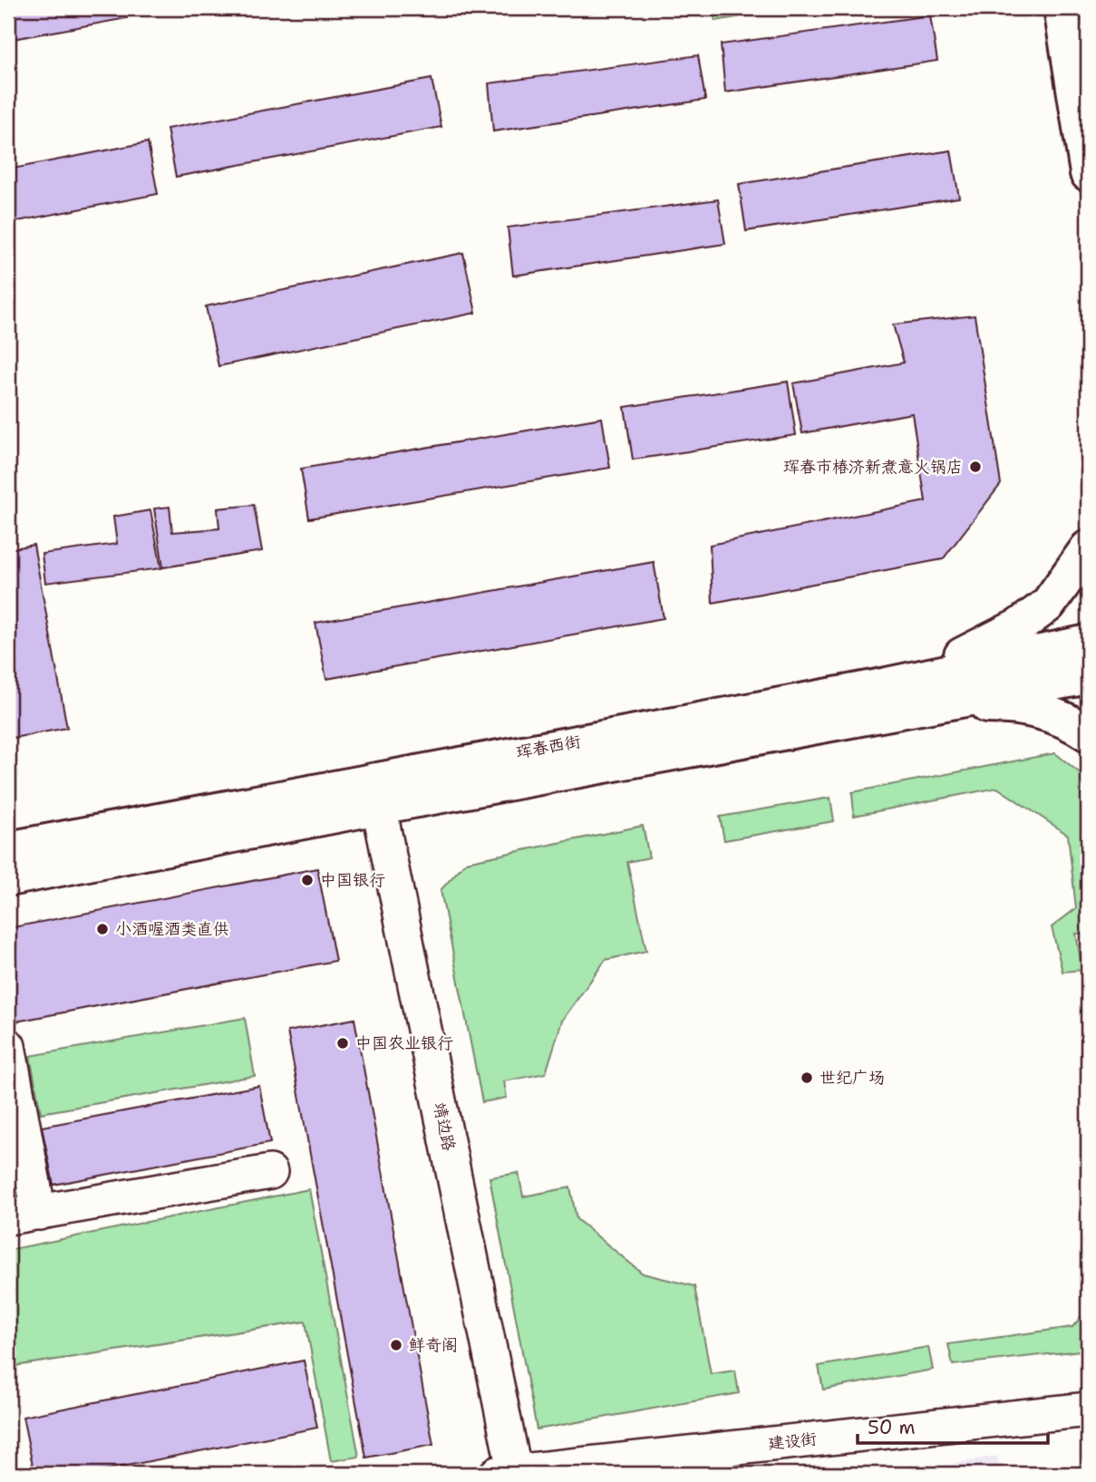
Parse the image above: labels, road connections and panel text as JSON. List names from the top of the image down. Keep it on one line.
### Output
{"streets":{"main road":["珲春西街"],"street":["靖边路","建设街"]},"crossings":[["珲春西街","靖边路"],["靖边路","建设街"]],"places":["珲春市椿济新煮意火锅店","中国银行","小酒喔酒类直供","中国农业银行","世纪广场","鲜奇阁"],"scale_bar":"50 m"}
